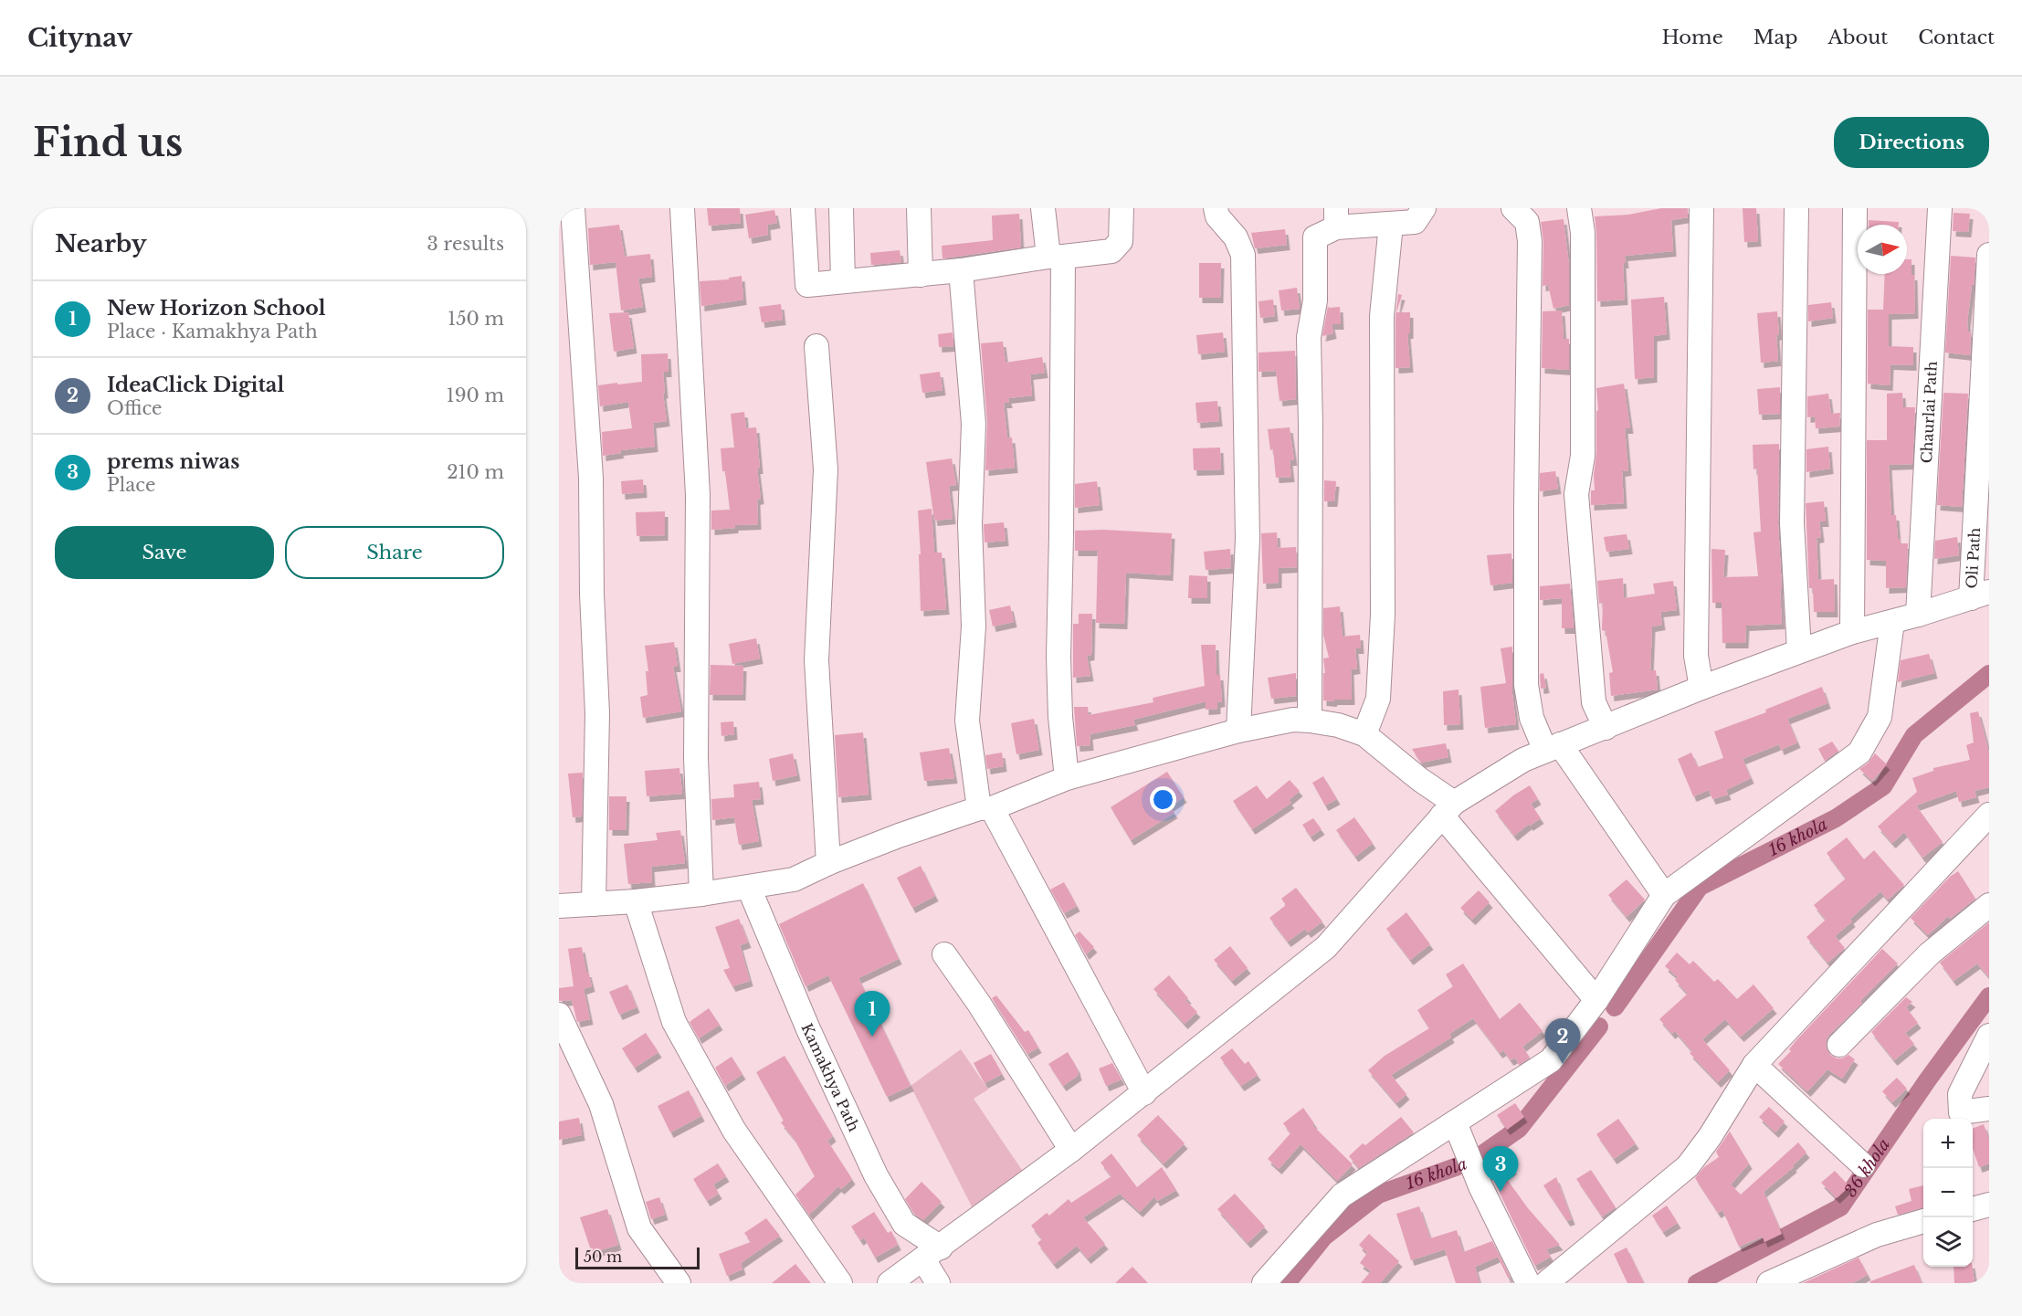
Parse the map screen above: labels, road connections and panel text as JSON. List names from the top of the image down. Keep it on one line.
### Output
{"streets":{"street":["Chaurlai Path","Oli Path","Kamakhya Path"]},"water":["16 khola","36 khola"],"scale_bar":"50 m","north":"right","page":{"header":"Citynav","nav":["Home","Map","About","Contact"],"buttons":["Directions",["Save","Share"]],"title":"Find us","heading":["Nearby","3 results"],"list":[{"mark":"1","name":"New Horizon School","note":"Place · Kamakhya Path","value":"150 m"},{"mark":"2","name":"IdeaClick Digital","note":"Office","value":"190 m"},{"mark":"3","name":"prems niwas","note":"Place","value":"210 m"}],"pins":["1","2","3"],"map_buttons":["+","−"],"scale":"50 m"}}
